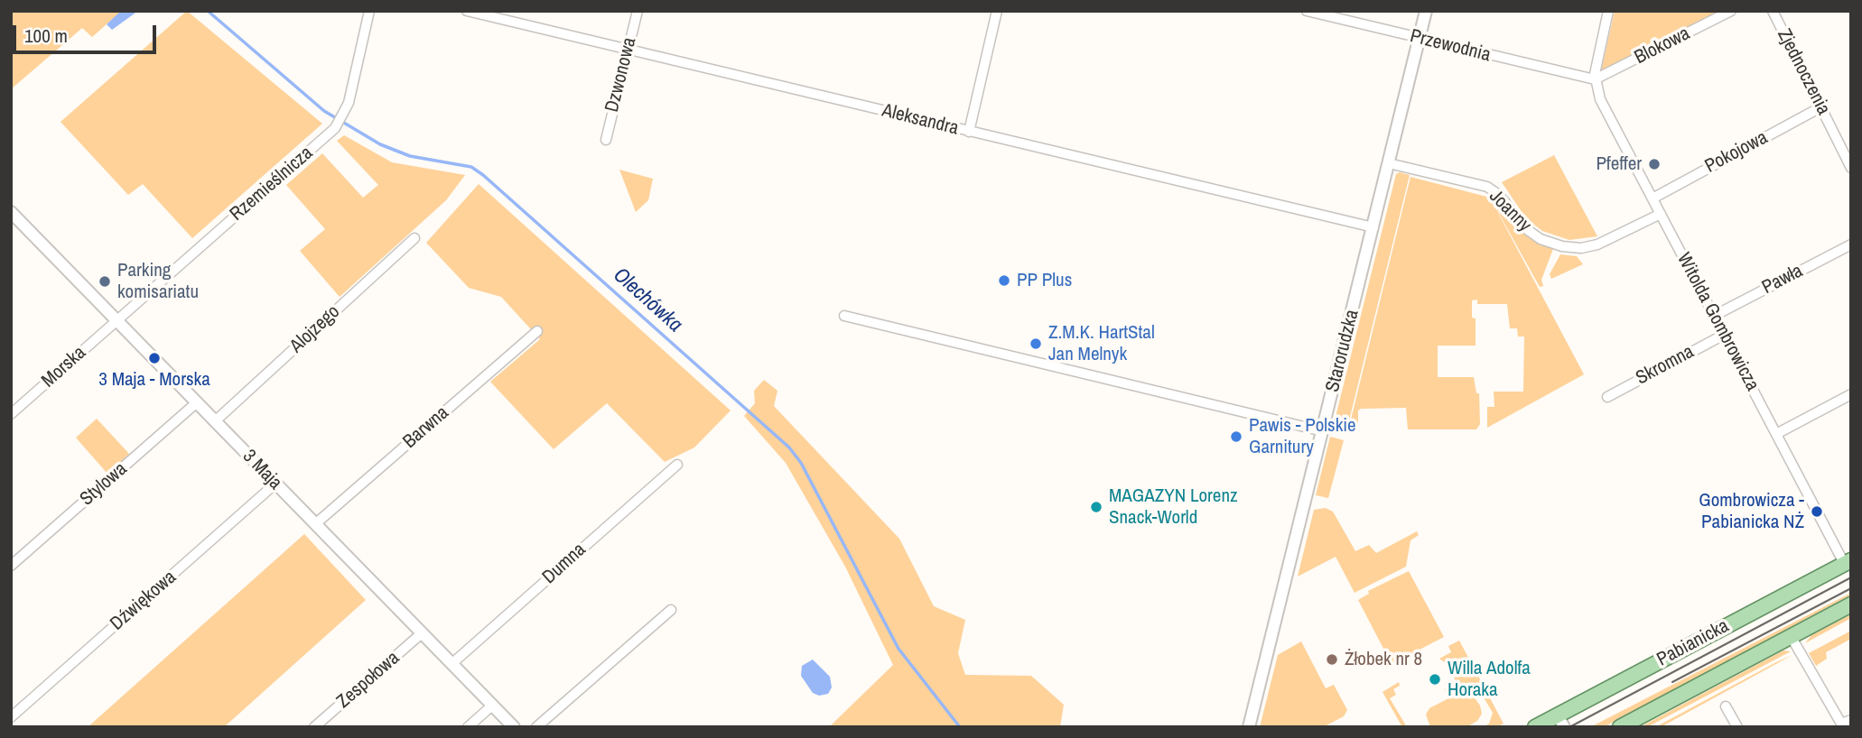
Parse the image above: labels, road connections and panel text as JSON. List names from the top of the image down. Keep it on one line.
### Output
{"streets":{"main road":["Pabianicka"],"street":["Przewodnia","Blokowa","Zjednoczenia","Dzwonowa","Aleksandra","Pokojowa","Rzemieślnicza","Joanny","Pawła","Witolda Gombrowicza","Alojzego","Starorudzka","Skromna","Morska","Barwna","3 Maja","Stylowa","Dumna","Dźwiękowa","Zespołowa"]},"crossings":[["Przewodnia","Blokowa"],["Przewodnia","Witolda Gombrowicza"],["Przewodnia","Starorudzka"],["Blokowa","Witolda Gombrowicza"],["Zjednoczenia","Pokojowa"],["Dzwonowa","Aleksandra"],["Aleksandra","Starorudzka"],["Pokojowa","Witolda Gombrowicza"],["Rzemieślnicza","Morska"],["Rzemieślnicza","3 Maja"],["Joanny","Witolda Gombrowicza"],["Joanny","Starorudzka"],["Pawła","Witolda Gombrowicza"],["Witolda Gombrowicza","Skromna"],["Witolda Gombrowicza","Pabianicka"],["Alojzego","3 Maja"],["Morska","3 Maja"],["Barwna","3 Maja"],["3 Maja","Stylowa"],["3 Maja","Dumna"],["3 Maja","Dźwiękowa"],["3 Maja","Zespołowa"]],"water":["Olechówka"],"places":["Pfeffer","PP Plus","Parking komisariatu","Z.M.K. HartStal Jan Melnyk","3 Maja - Morska","Pawis - Polskie Garnitury","MAGAZYN Lorenz Snack-World","Gombrowicza - Pabianicka NŻ","Żłobek nr 8","Willa Adolfa Horaka"],"scale_bar":"100 m"}
